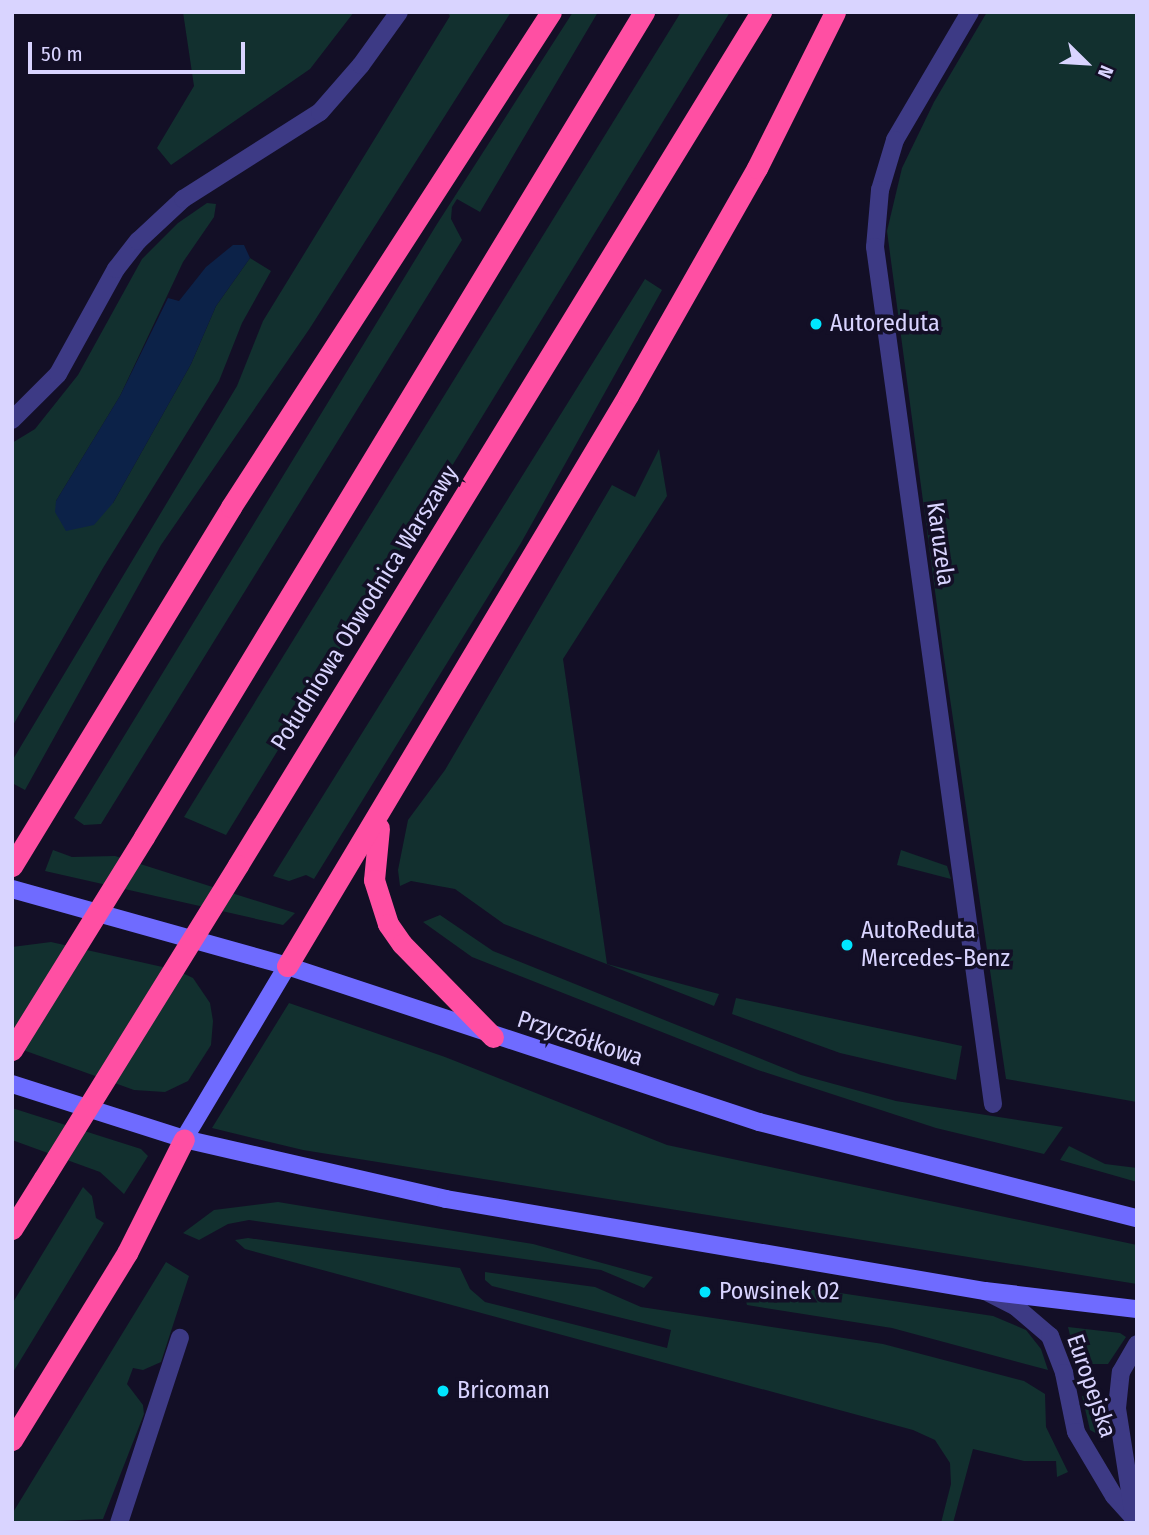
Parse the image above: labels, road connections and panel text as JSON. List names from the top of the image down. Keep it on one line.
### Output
{"streets":{"highway":["Południowa Obwodnica Warszawy"],"main road":["Przyczółkowa"],"street":["Karuzela","Europejska"]},"places":["Autoreduta","AutoReduta Mercedes-Benz","Powsinek 02","Bricoman"],"scale_bar":"50 m","north":"bottom right"}
